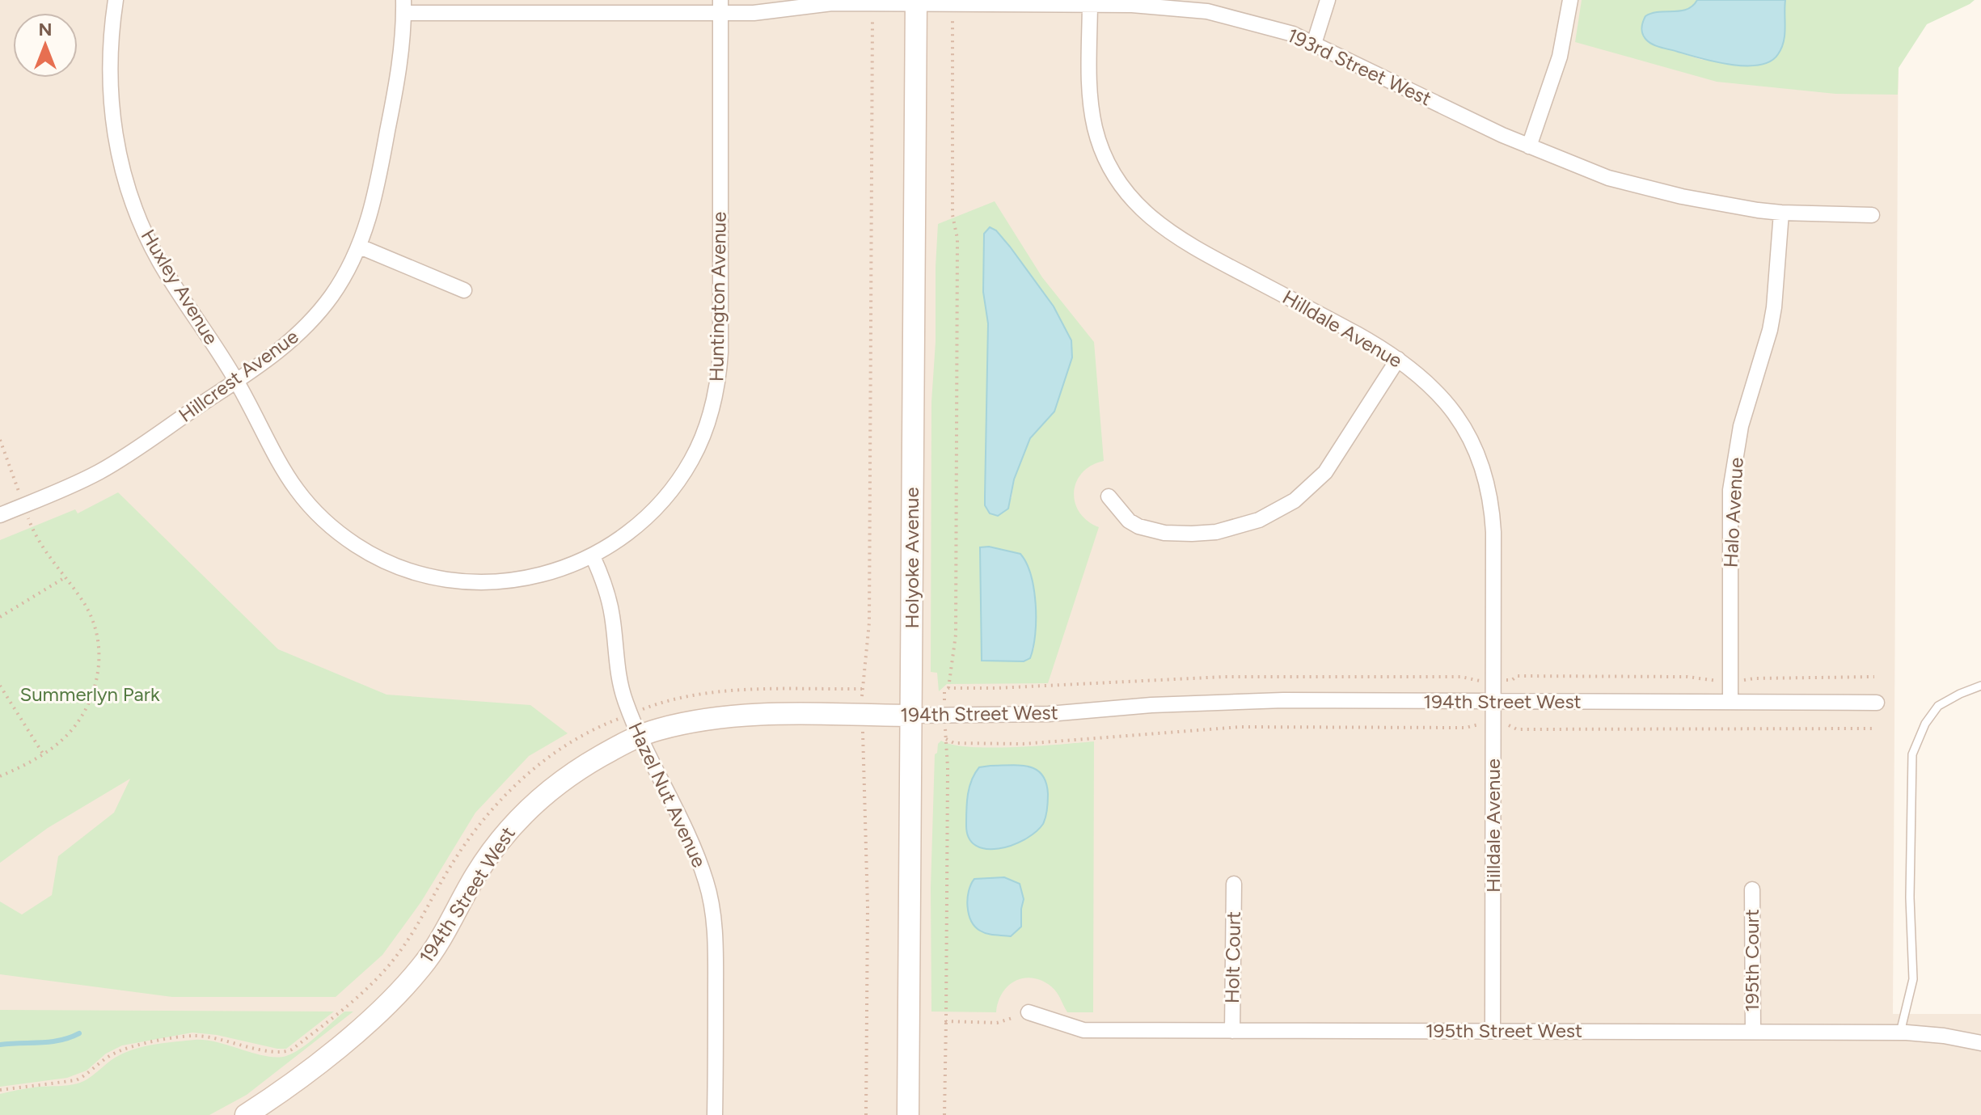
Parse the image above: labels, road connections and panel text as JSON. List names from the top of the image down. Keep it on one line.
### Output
{"streets":{"street":["193rd Street West","Huxley Avenue","Huntington Avenue","Hilldale Avenue","Hillcrest Avenue","Halo Avenue","Holyoke Avenue","194th Street West","Hazel Nut Avenue","Holt Court","195th Court","195th Street West"]},"crossings":[["193rd Street West","Huntington Avenue"],["193rd Street West","Hilldale Avenue"],["193rd Street West","Hillcrest Avenue"],["193rd Street West","Halo Avenue"],["193rd Street West","Holyoke Avenue"],["Huxley Avenue","Huntington Avenue"],["Huxley Avenue","Hillcrest Avenue"],["Huntington Avenue","Hillcrest Avenue"],["Huntington Avenue","Hazel Nut Avenue"],["Hilldale Avenue","194th Street West"],["Hilldale Avenue","195th Street West"],["Halo Avenue","194th Street West"],["Holyoke Avenue","194th Street West"],["194th Street West","Hazel Nut Avenue"],["Holt Court","195th Street West"],["195th Court","195th Street West"]],"parks":["Summerlyn Park"],"north":"top"}
